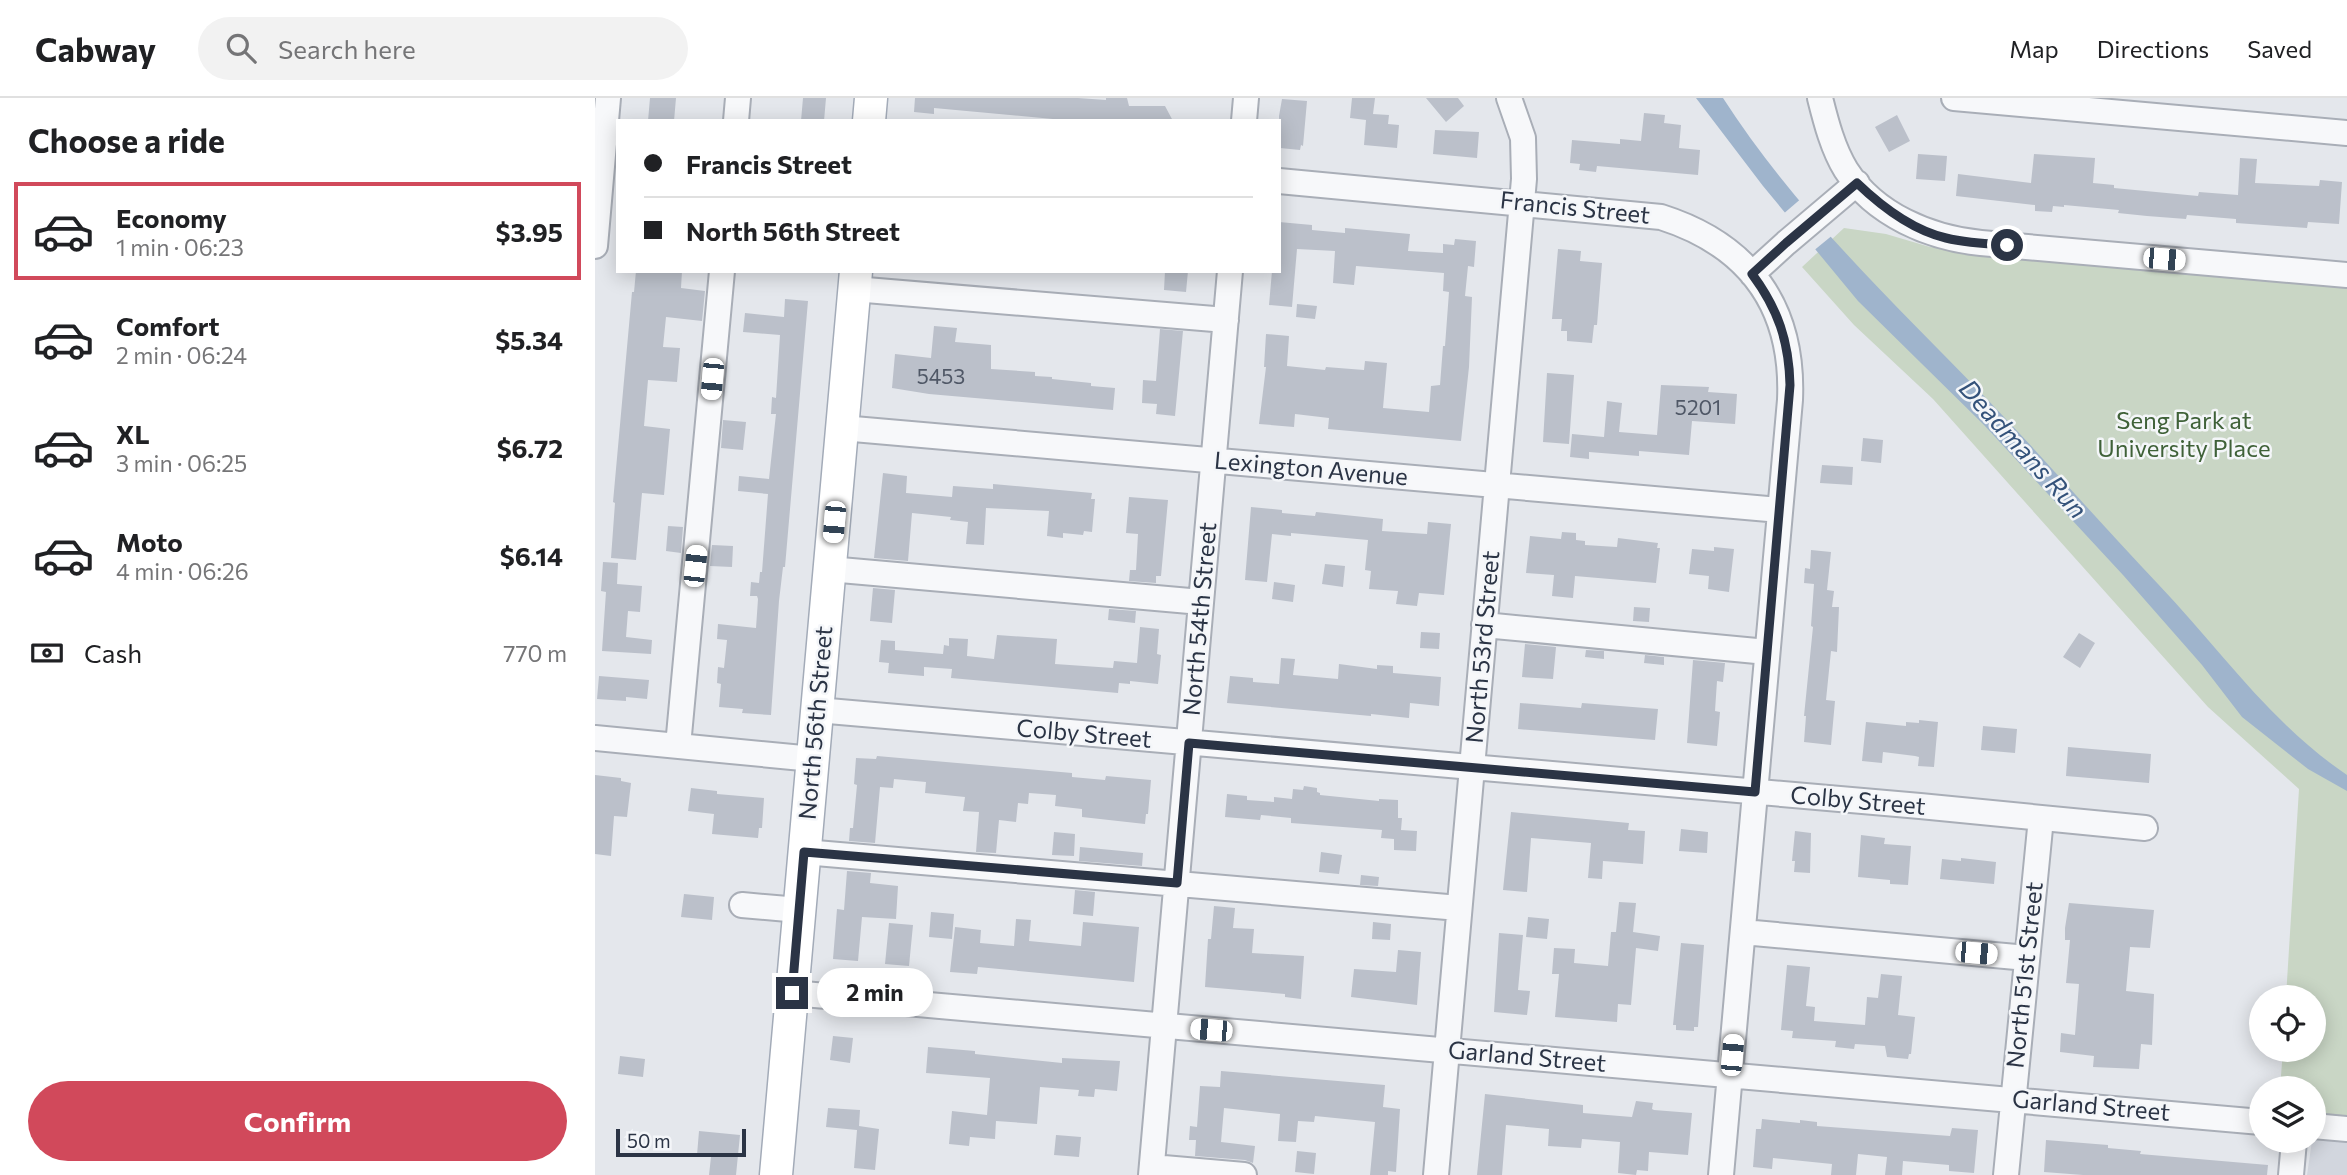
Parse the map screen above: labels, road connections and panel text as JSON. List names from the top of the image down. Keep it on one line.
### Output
{"streets":{"main road":["North 56th Street"],"street":["Francis Street","Lexington Avenue","North 54th Street","North 53rd Street","Colby Street","North 51st Street","Garland Street"]},"crossings":[["Francis Street","Lexington Avenue"],["Francis Street","North 53rd Street"],["Francis Street","Colby Street"],["Francis Street","Garland Street"],["Lexington Avenue","North 54th Street"],["Lexington Avenue","North 53rd Street"],["Lexington Avenue","North 56th Street"],["North 54th Street","Colby Street"],["North 54th Street","Garland Street"],["North 53rd Street","Colby Street"],["North 53rd Street","Garland Street"],["North 56th Street","Colby Street"],["North 56th Street","Garland Street"],["Colby Street","North 51st Street"],["North 51st Street","Garland Street"]],"water":["Deadmans Run"],"parks":["Seng Park at University Place"],"house_numbers":["5453","5201"],"scale_bar":"50 m","page":{"header":"Cabway","search":"Search here","nav":["Map","Directions","Saved"],"heading":"Choose a ride","banner":["Francis Street","North 56th Street"],"list":[{"name":"Economy","note":"1 min · 06:23","value":"$3.95"},{"name":"Comfort","note":"2 min · 06:24","value":"$5.34"},{"name":"XL","note":"3 min · 06:25","value":"$6.72"},{"name":"Moto","note":"4 min · 06:26","value":"$6.14"}],"pay":["Cash","770 m"],"bubble":"2 min","buttons":"Confirm","scale":"50 m"}}
